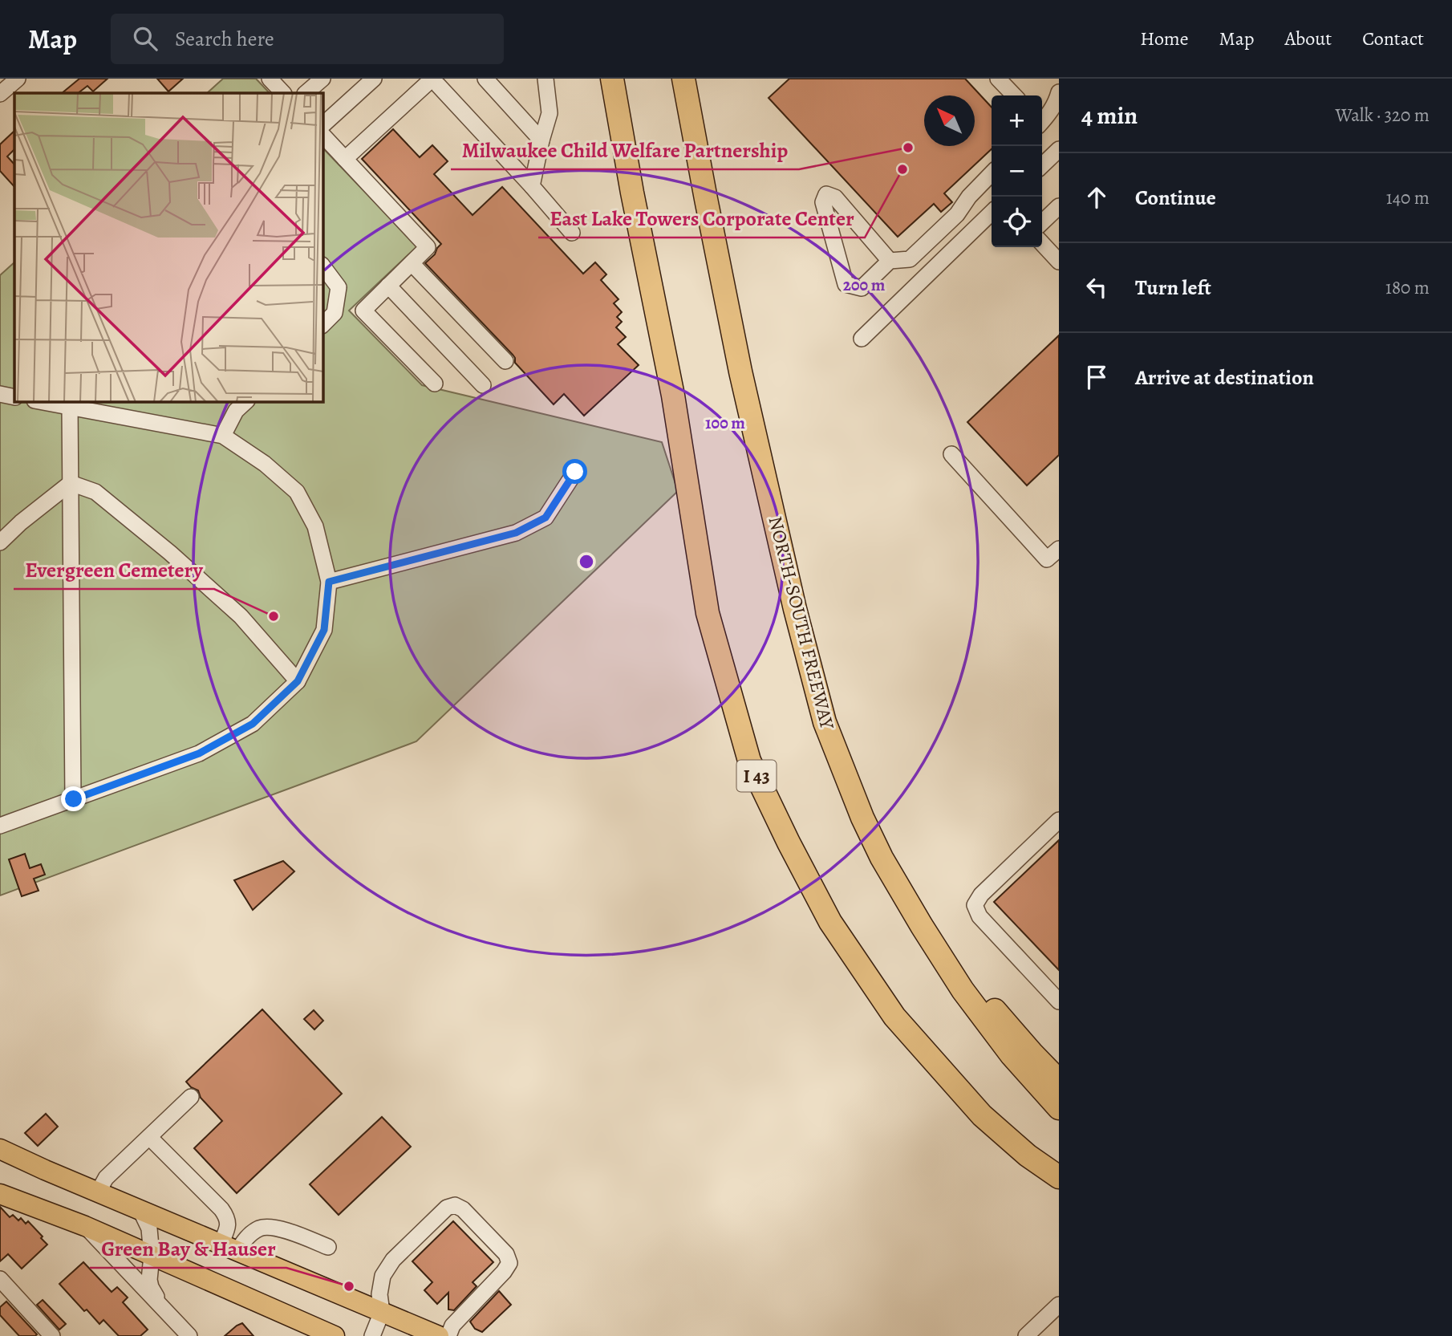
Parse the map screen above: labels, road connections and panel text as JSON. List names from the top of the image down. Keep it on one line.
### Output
{"streets":{"highway":["NORTH-SOUTH FREEWAY","I 43"]},"places":["Milwaukee Child Welfare Partnership","East Lake Towers Corporate Center","Evergreen Cemetery","Green Bay & Hauser"],"north":"top left","page":{"header":"Map","search":"Search here","nav":["Home","Map","About","Contact"],"heading":["4 min","Walk · 320 m"],"map_buttons":["+","−"],"list":[["Continue","140 m"],["Turn left","180 m"],"Arrive at destination"]},"rings":["200 m","100 m"]}
